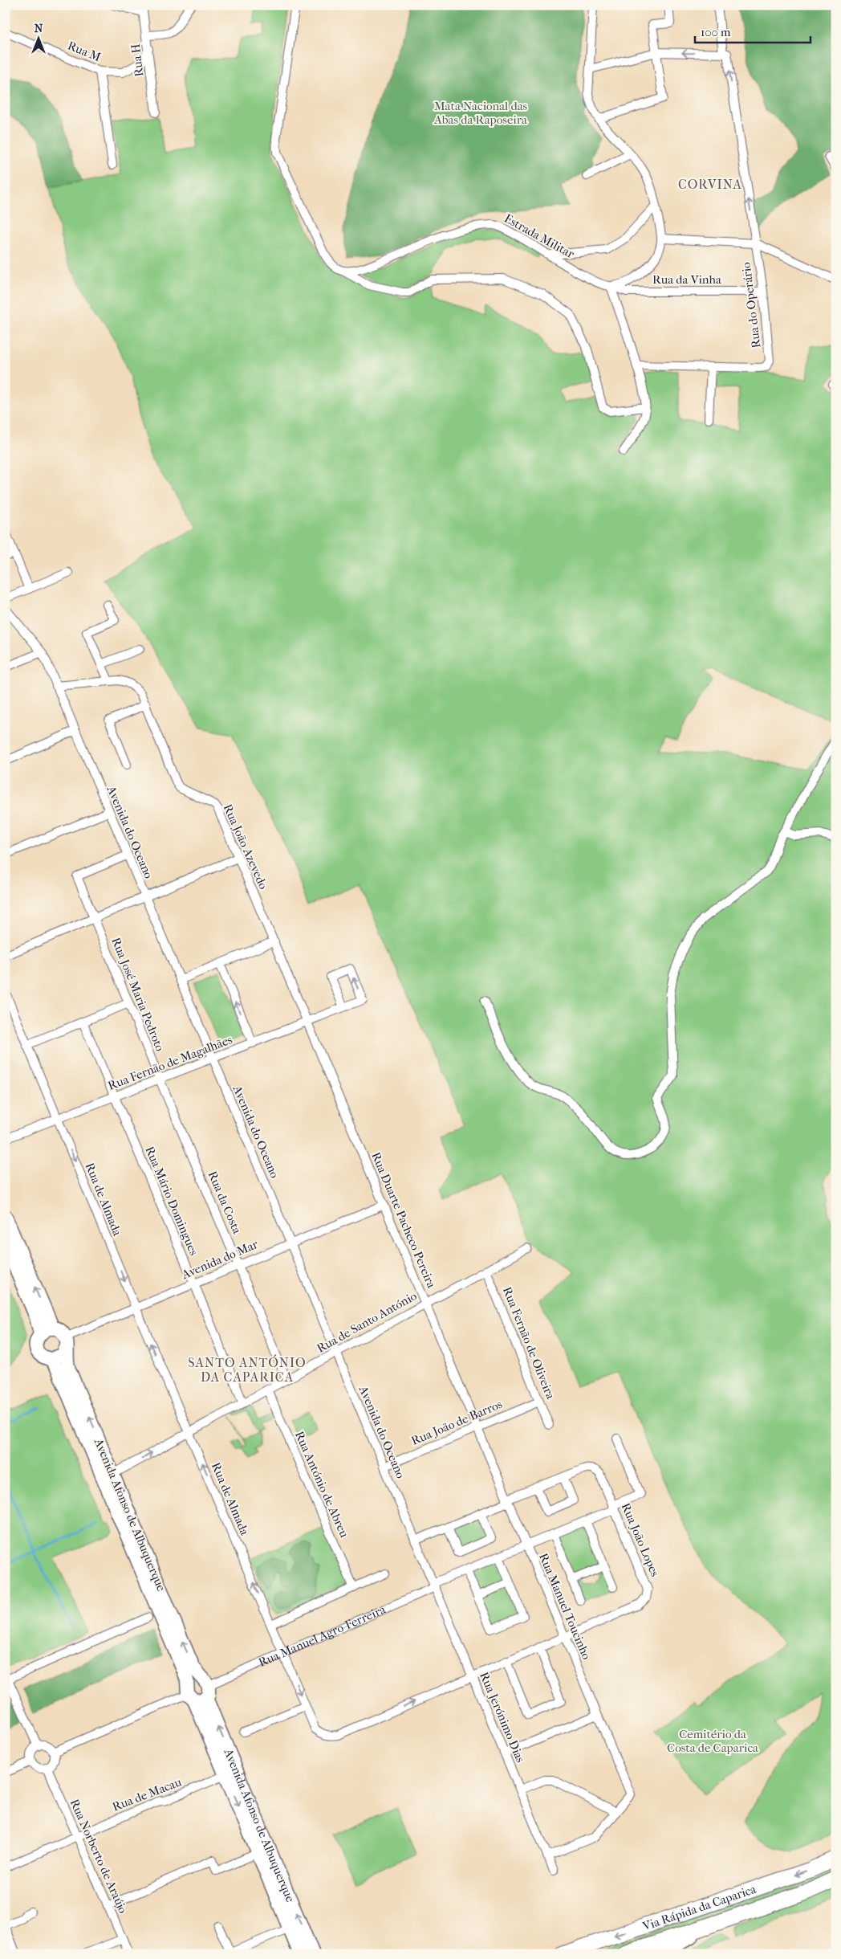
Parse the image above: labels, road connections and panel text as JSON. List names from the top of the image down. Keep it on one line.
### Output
{"streets":{"highway":["Via Rápida da Caparica"],"main road":["Avenida Afonso de Albuquerque"],"street":["Rua M","Rua H","Estrada Militar","Rua da Vinha","Rua do Operário","Avenida do Oceano","Rua João Azevedo","Rua José Maria Pedroto","Rua Fernão de Magalhães","Rua de Almada","Rua Mário Domingues","Rua da Costa","Rua Duarte Pacheco Pereira","Avenida do Mar","Rua de Santo António","Rua Fernão de Oliveira","Rua João de Barros","Rua António de Abreu","Rua João Lopes","Rua Manuel Toucinho","Rua Manuel Agro-Ferreira","Rua Jerónimo Dias","Rua de Macau","Rua Norberto de Araújo"]},"crossings":[["Rua M","Rua H"],["Estrada Militar","Rua da Vinha"],["Rua da Vinha","Rua do Operário"],["Avenida do Oceano","Rua João Azevedo"],["Avenida do Oceano","Rua José Maria Pedroto"],["Avenida do Oceano","Rua Fernão de Magalhães"],["Avenida do Oceano","Avenida do Mar"],["Avenida do Oceano","Rua de Santo António"],["Avenida do Oceano","Rua João de Barros"],["Avenida do Oceano","Rua João Lopes"],["Avenida do Oceano","Rua Manuel Agro-Ferreira"],["Avenida do Oceano","Rua Jerónimo Dias"],["Rua João Azevedo","Rua Fernão de Magalhães"],["Rua João Azevedo","Rua Duarte Pacheco Pereira"],["Rua José Maria Pedroto","Rua Fernão de Magalhães"],["Rua José Maria Pedroto","Rua da Costa"],["Rua Fernão de Magalhães","Rua de Almada"],["Rua Fernão de Magalhães","Rua Mário Domingues"],["Rua Fernão de Magalhães","Rua da Costa"],["Rua Fernão de Magalhães","Rua Duarte Pacheco Pereira"],["Rua de Almada","Avenida do Mar"],["Rua de Almada","Rua de Santo António"],["Rua de Almada","Rua João Lopes"],["Rua de Almada","Rua Manuel Agro-Ferreira"],["Rua de Almada","Rua Jerónimo Dias"],["Rua Mário Domingues","Avenida do Mar"],["Rua Mário Domingues","Rua de Santo António"],["Rua da Costa","Avenida do Mar"],["Rua da Costa","Rua de Santo António"],["Rua Duarte Pacheco Pereira","Avenida do Mar"],["Rua Duarte Pacheco Pereira","Rua de Santo António"],["Rua Duarte Pacheco Pereira","Rua João de Barros"],["Rua Duarte Pacheco Pereira","Rua Manuel Toucinho"],["Avenida do Mar","Avenida Afonso de Albuquerque"],["Rua de Santo António","Rua Fernão de Oliveira"],["Rua de Santo António","Rua António de Abreu"],["Rua de Santo António","Avenida Afonso de Albuquerque"],["Rua Fernão de Oliveira","Rua João de Barros"],["Rua João de Barros","Rua Manuel Toucinho"],["Avenida Afonso de Albuquerque","Rua Manuel Agro-Ferreira"],["Avenida Afonso de Albuquerque","Rua de Macau"],["Rua João Lopes","Rua Manuel Toucinho"],["Rua João Lopes","Rua Manuel Agro-Ferreira"],["Rua João Lopes","Rua Jerónimo Dias"],["Rua Manuel Toucinho","Rua Manuel Agro-Ferreira"],["Rua Manuel Agro-Ferreira","Rua Jerónimo Dias"],["Rua Manuel Agro-Ferreira","Rua Norberto de Araújo"],["Rua de Macau","Rua Norberto de Araújo"]],"one_way":["Rua do Operário"],"districts":["CORVINA","SANTO ANTÓNIO DA CAPARICA"],"parks":["Mata Nacional das Abas da Raposeira","Cemitério da Costa de Caparica"],"scale_bar":"100 m","north":"top"}
